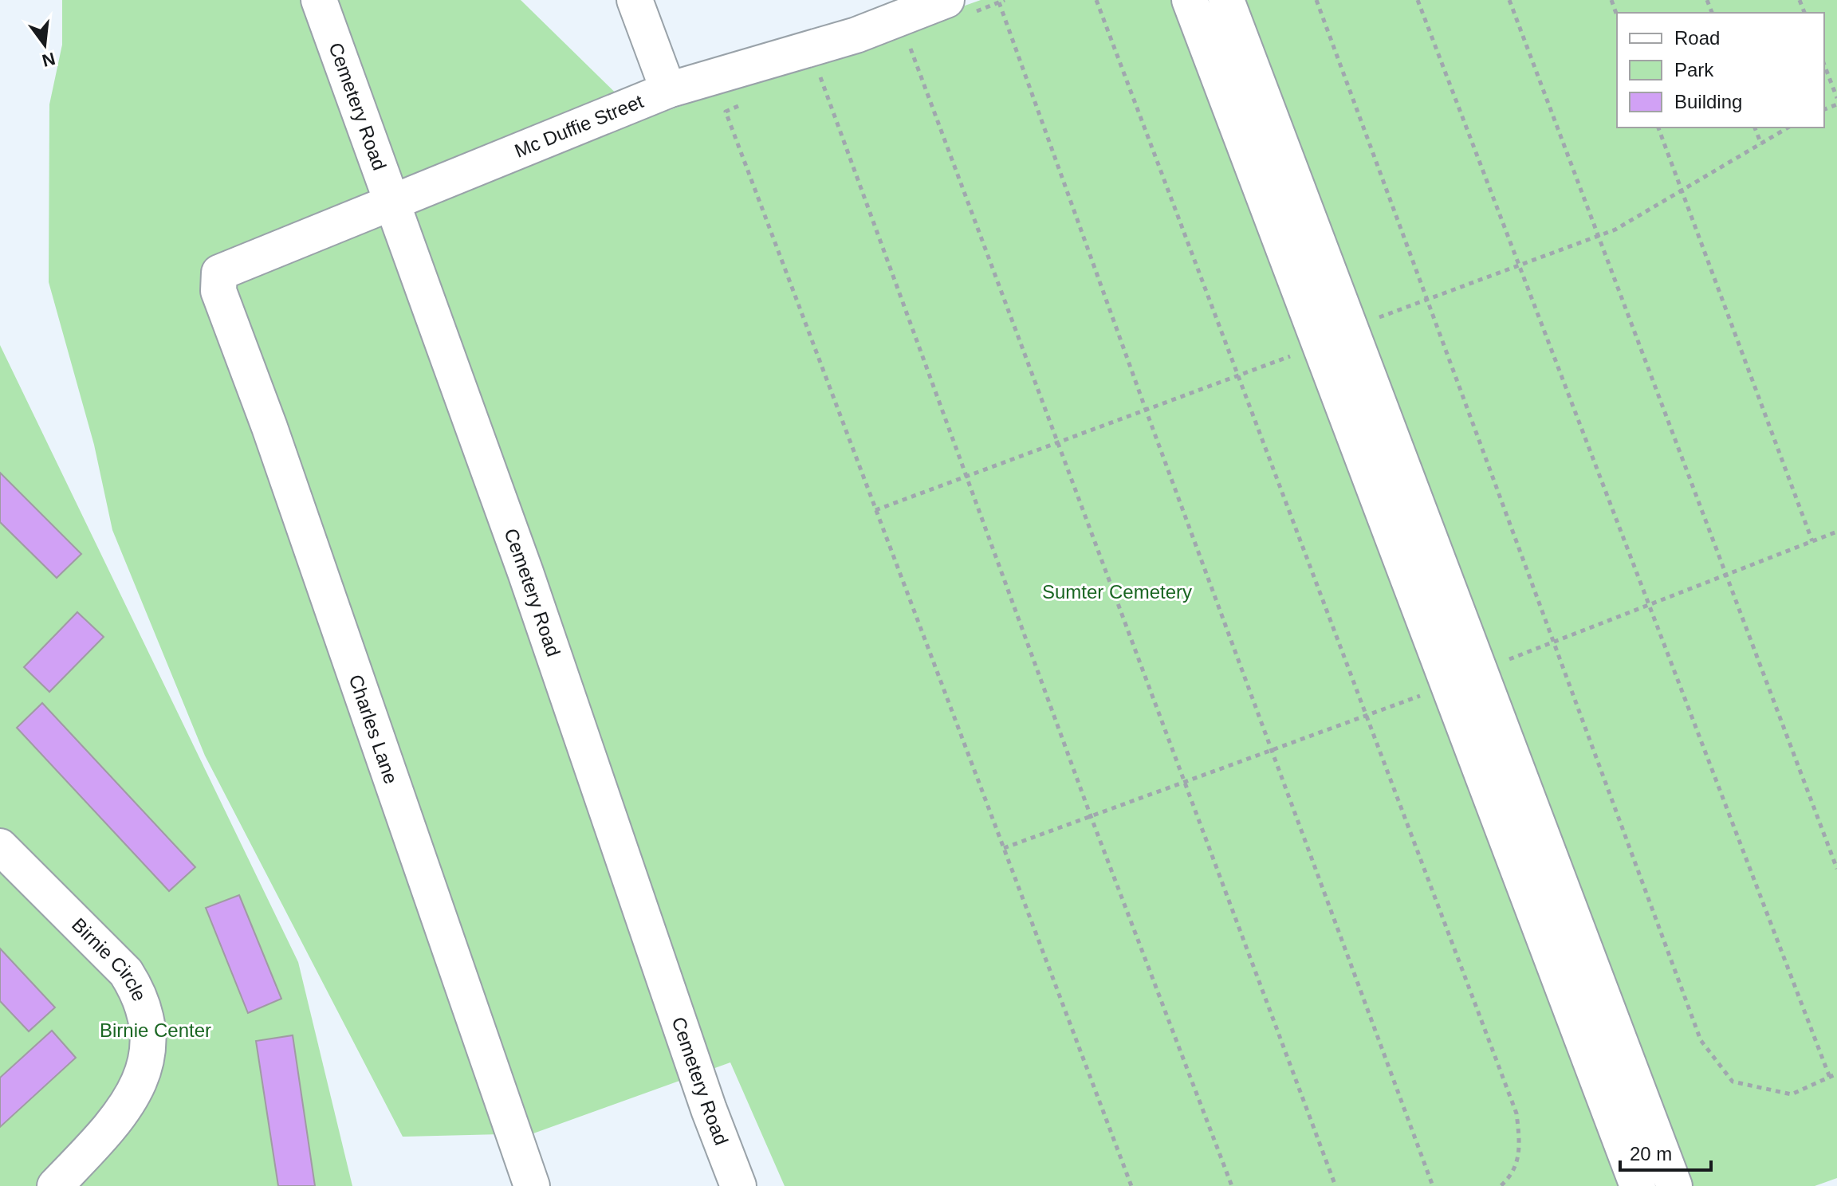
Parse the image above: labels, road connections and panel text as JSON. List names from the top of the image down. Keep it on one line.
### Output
{"streets":{"street":["Cemetery Road","Mc Duffie Street","Charles Lane","Birnie Circle"]},"crossings":[["Cemetery Road","Mc Duffie Street"],["Mc Duffie Street","Charles Lane"]],"parks":["Sumter Cemetery","Birnie Center"],"legend":["Road","Park","Building"],"scale_bar":"20 m","north":"bottom"}
